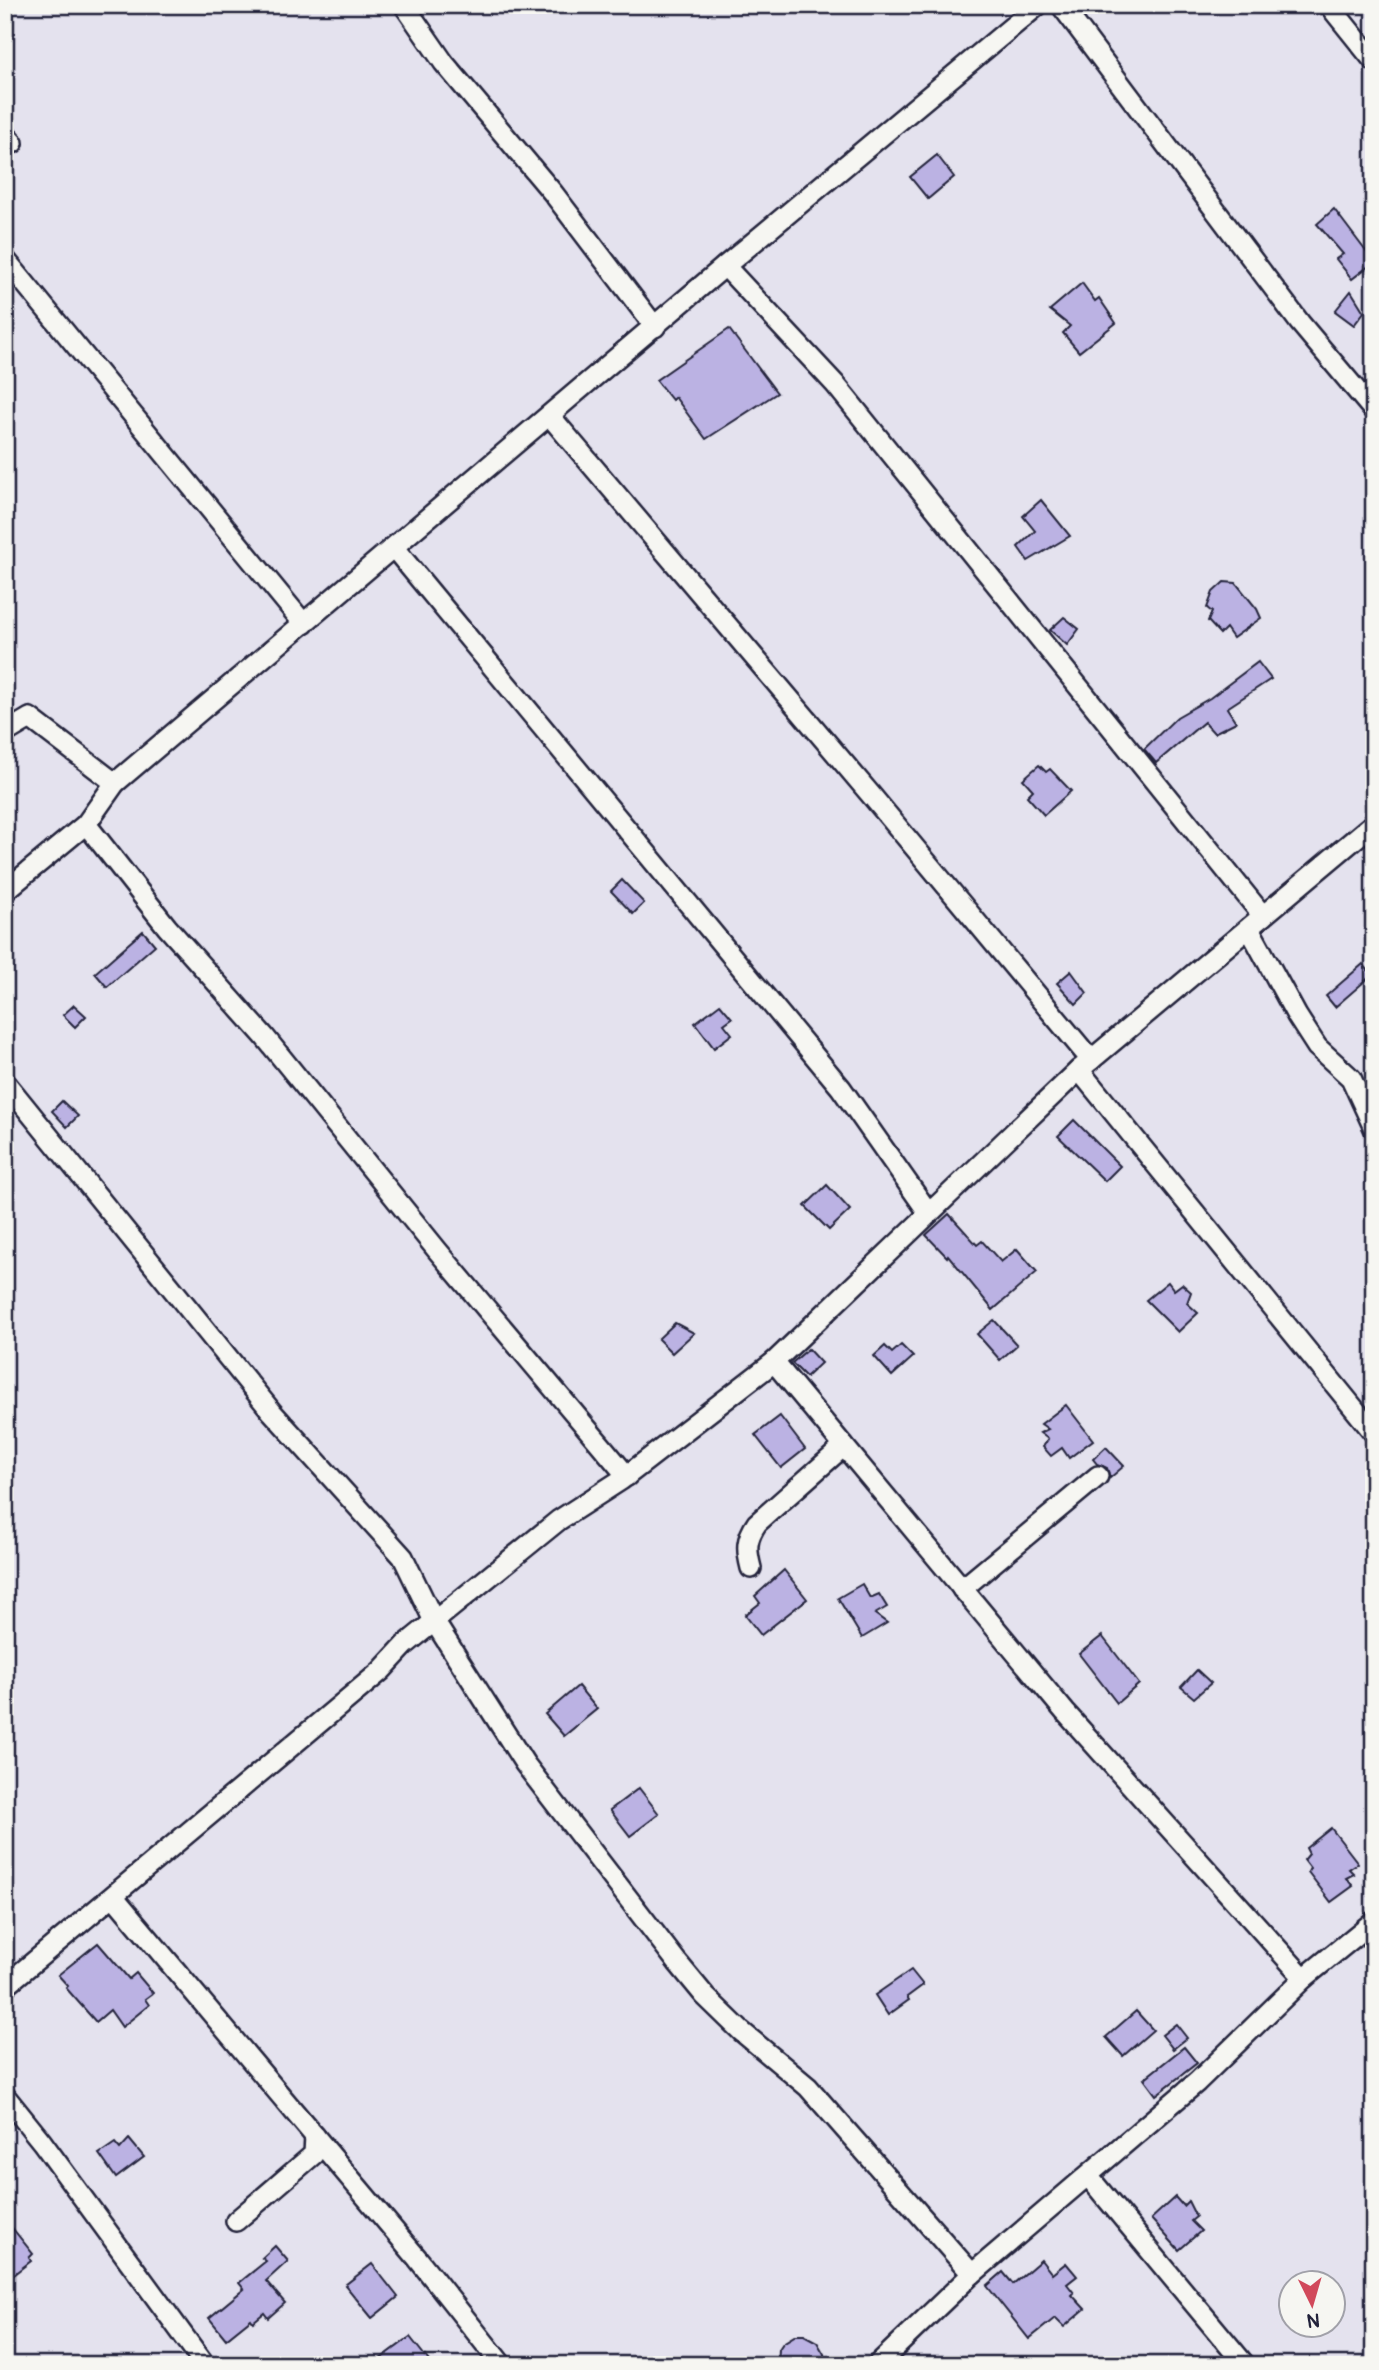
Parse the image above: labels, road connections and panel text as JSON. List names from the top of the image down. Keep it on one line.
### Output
{"north":"bottom"}
